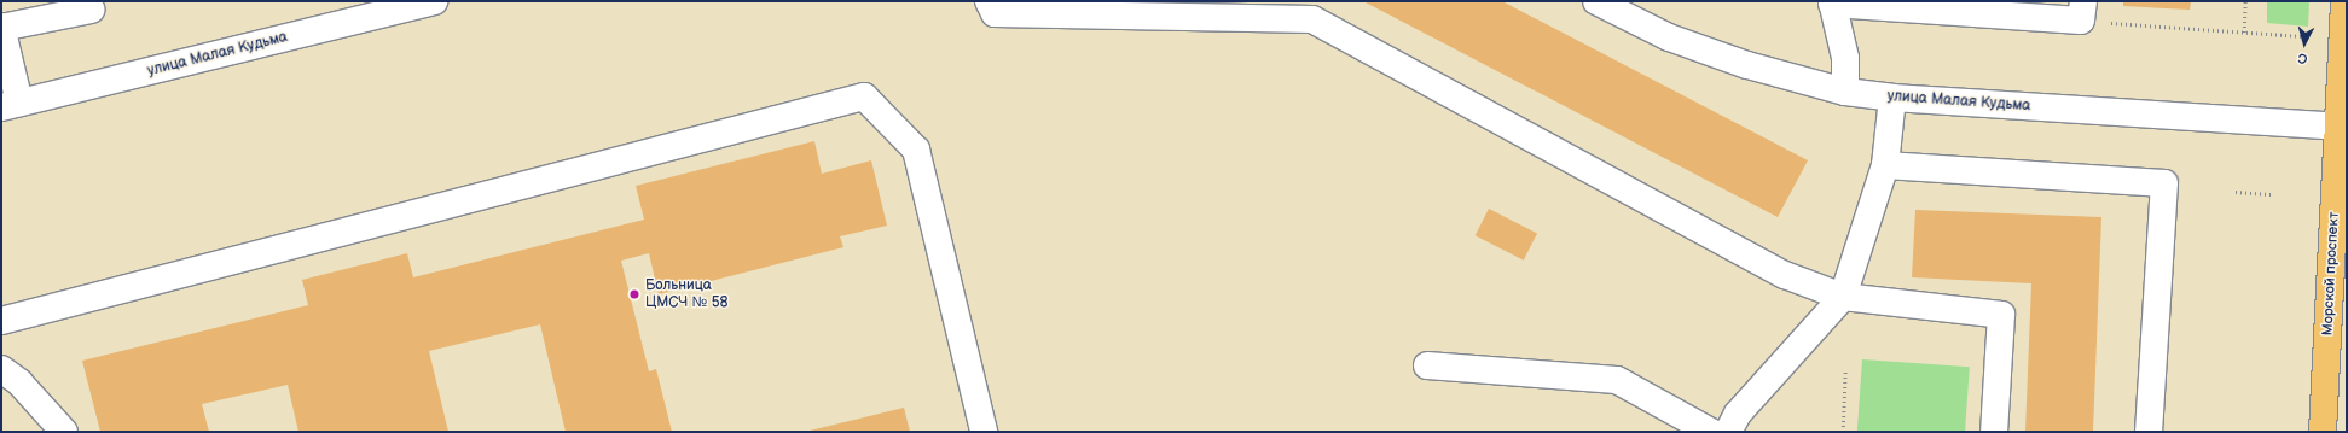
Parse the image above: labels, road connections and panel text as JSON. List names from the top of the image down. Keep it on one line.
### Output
{"streets":{"main road":["Морской проспект"],"street":["улица Малая Кудьма"]},"crossings":[["улица Малая Кудьма","Морской проспект"]],"places":["Больница ЦМСЧ № 58"],"north":"bottom"}
